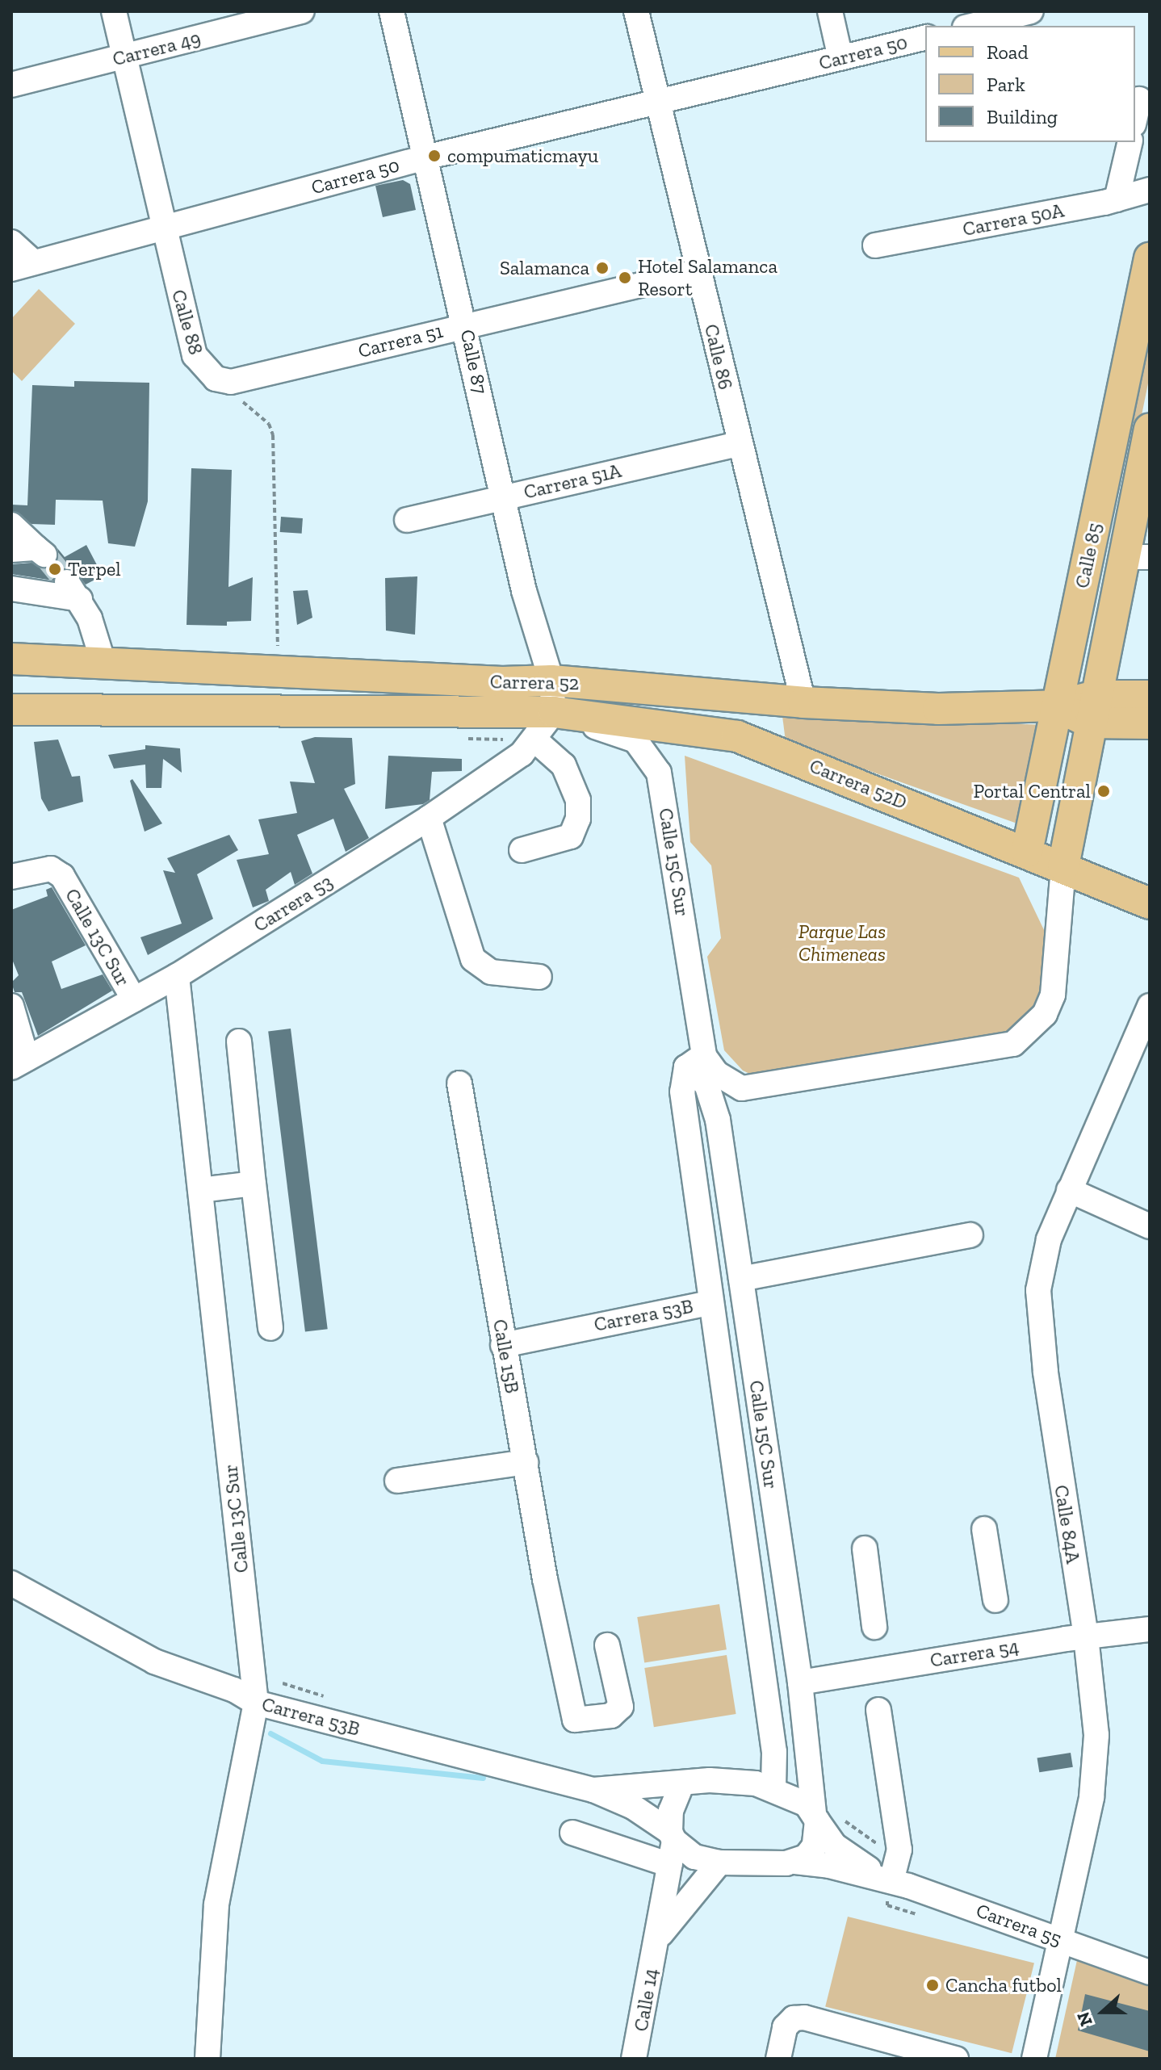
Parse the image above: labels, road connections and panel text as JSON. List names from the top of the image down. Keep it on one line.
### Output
{"streets":{"main road":["Calle 85","Carrera 52","Carrera 52D"],"street":["Carrera 49","Carrera 50","Carrera 50A","Calle 88","Carrera 51","Calle 86","Calle 87","Carrera 51A","Calle 15C Sur","Carrera 53","Calle 13C Sur","Carrera 53B","Calle 15B","Calle 84A","Carrera 54","Carrera 55","Calle 14"]},"crossings":[["Carrera 49","Calle 88"],["Carrera 50","Calle 88"],["Carrera 50","Calle 86"],["Carrera 50","Calle 87"],["Calle 88","Carrera 51"],["Carrera 51","Calle 86"],["Carrera 51","Calle 87"],["Calle 86","Carrera 51A"],["Calle 86","Carrera 52"],["Calle 87","Carrera 51A"],["Calle 87","Carrera 52"],["Calle 87","Carrera 52D"],["Calle 87","Calle 15C Sur"],["Calle 87","Carrera 53"],["Calle 85","Carrera 52"],["Calle 85","Carrera 52D"],["Carrera 52","Carrera 52D"],["Carrera 52","Calle 15C Sur"],["Carrera 52","Carrera 53"],["Carrera 52D","Calle 15C Sur"],["Carrera 52D","Carrera 53"],["Calle 15C Sur","Carrera 53"],["Calle 15C Sur","Carrera 53B"],["Calle 15C Sur","Carrera 54"],["Calle 15C Sur","Carrera 55"],["Carrera 53","Calle 13C Sur"],["Calle 13C Sur","Carrera 53B"],["Carrera 53B","Calle 15B"],["Carrera 53B","Carrera 55"],["Calle 84A","Carrera 54"],["Calle 84A","Carrera 55"]],"parks":["Parque Las Chimeneas"],"places":["compumaticmayu","Salamanca","Hotel Salamanca Resort","Terpel","Portal Central","Cancha futbol"],"legend":["Road","Park","Building"],"north":"left"}
